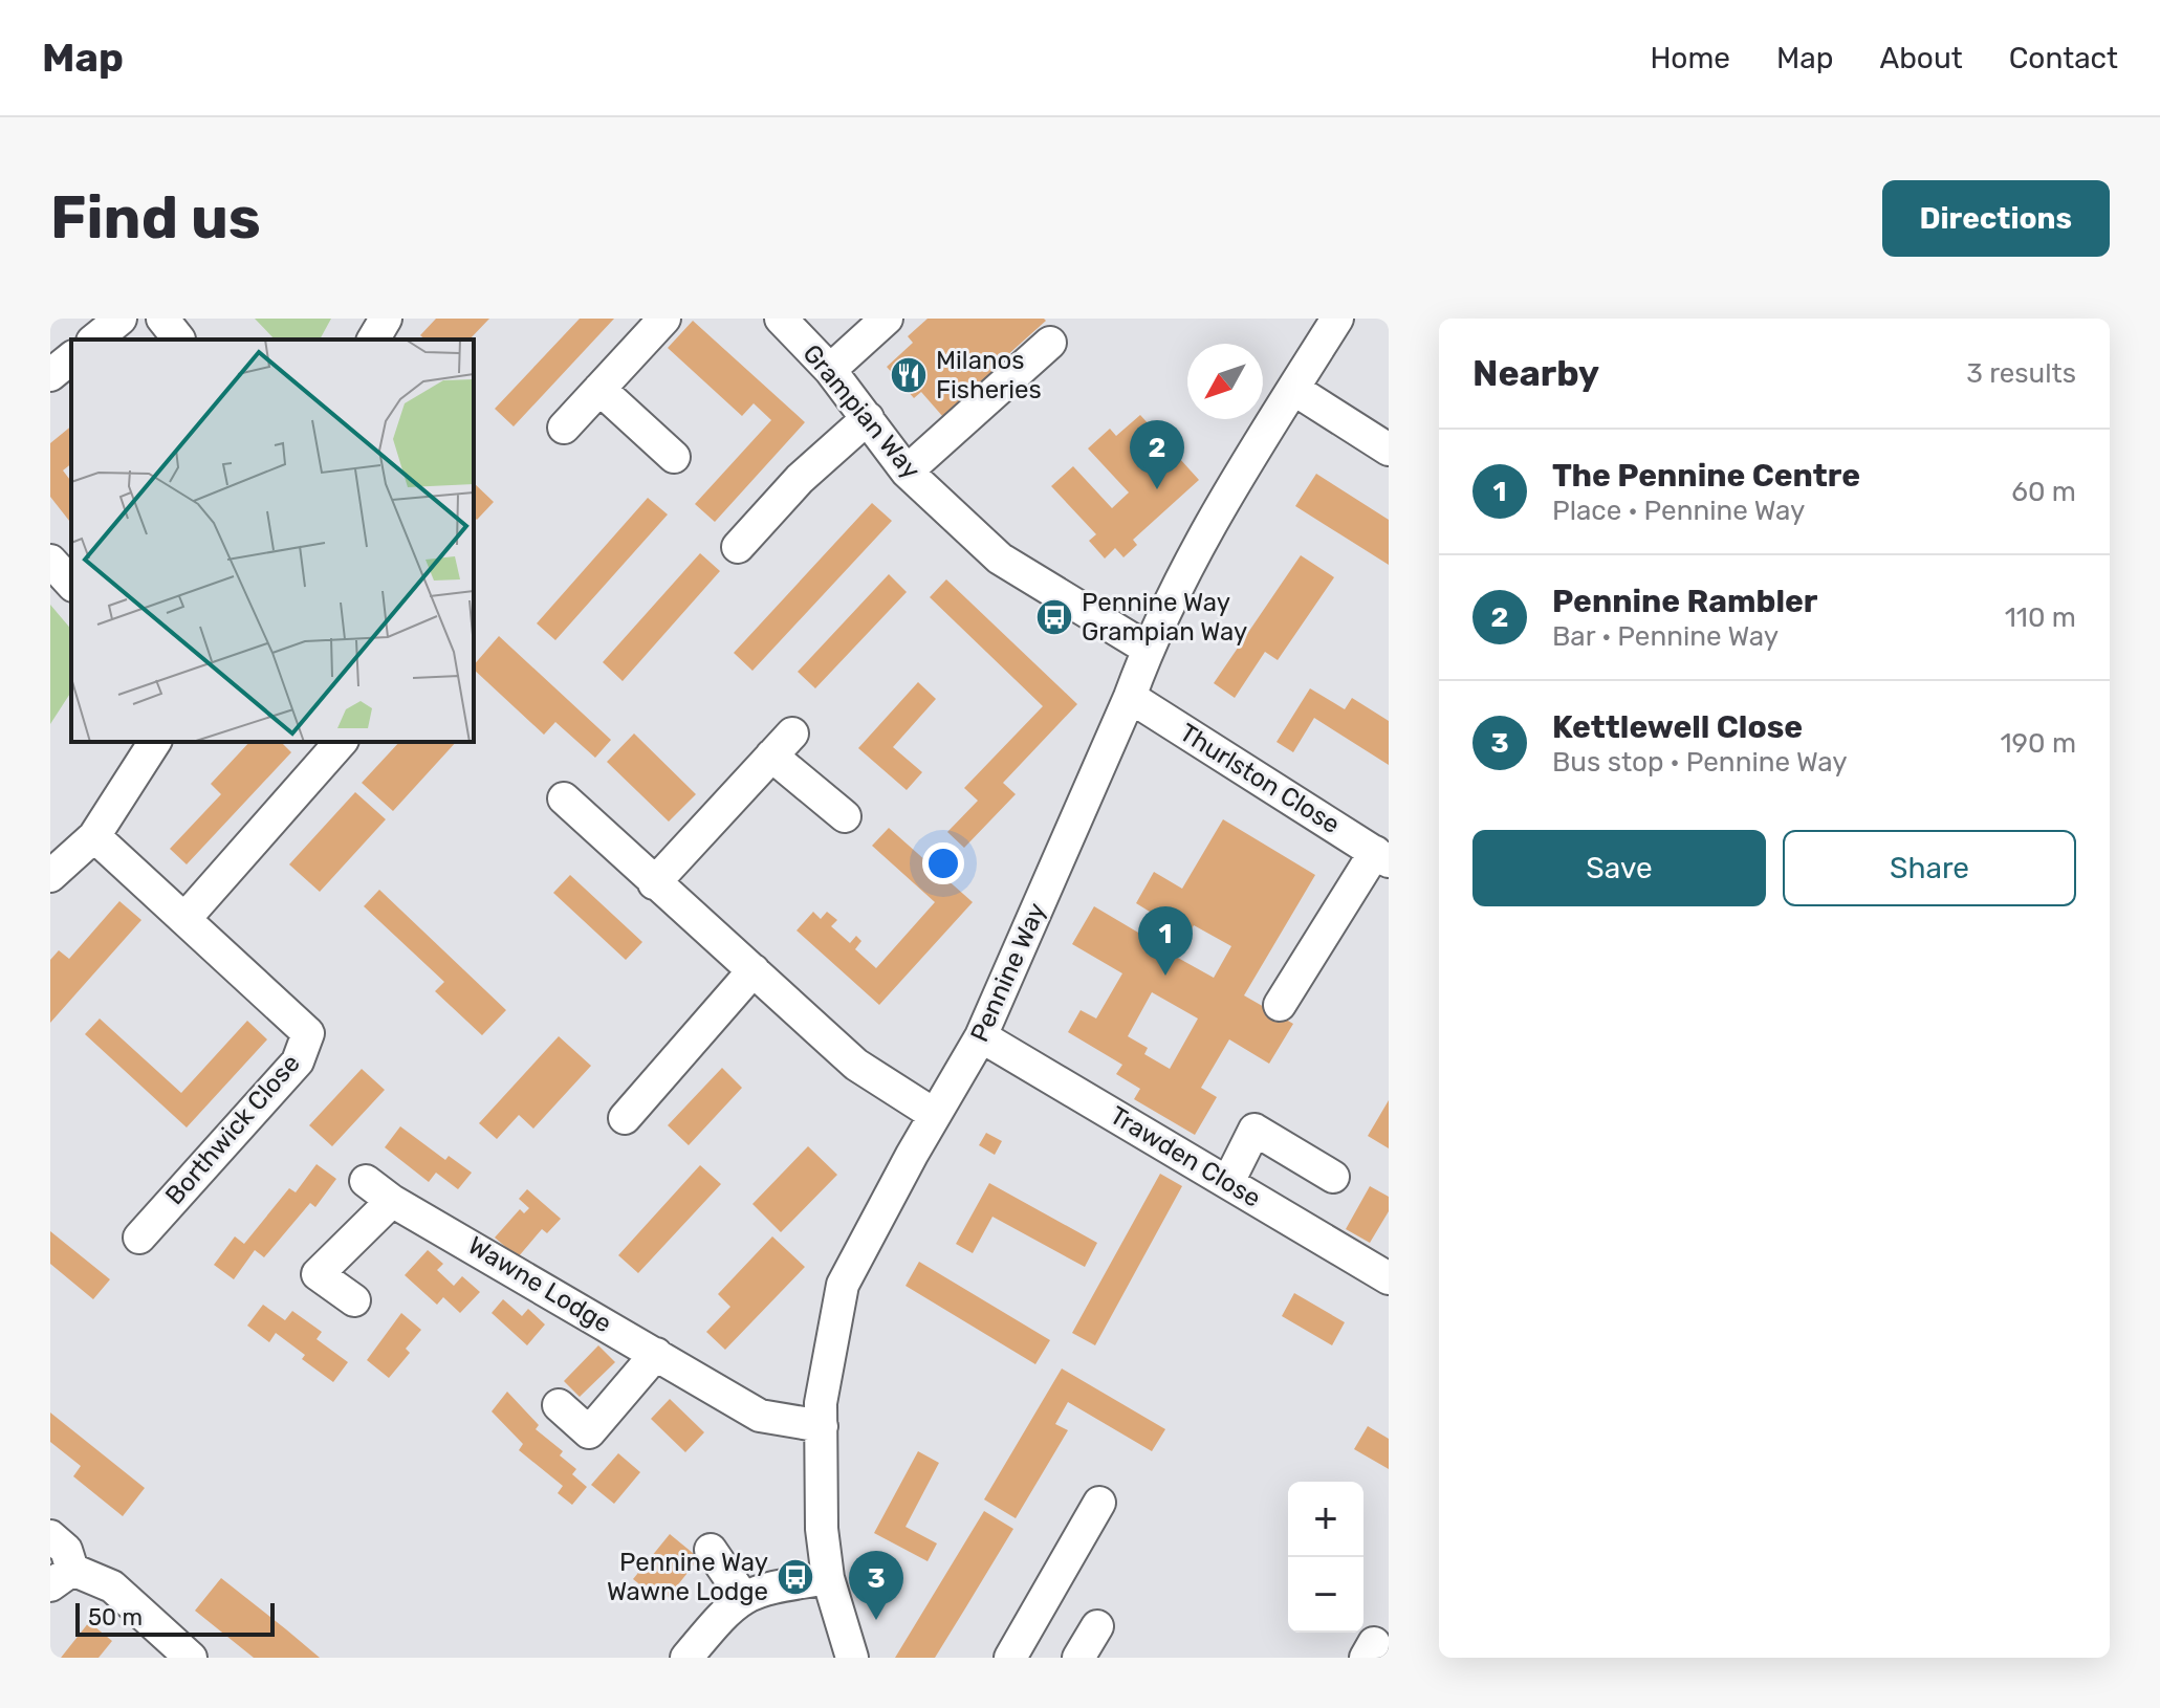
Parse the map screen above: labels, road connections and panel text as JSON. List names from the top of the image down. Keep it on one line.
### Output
{"streets":{"street":["Grampian Way","Thurlston Close","Pennine Way","Borthwick Close","Trawden Close","Wawne Lodge"]},"crossings":[["Grampian Way","Pennine Way"],["Thurlston Close","Pennine Way"],["Pennine Way","Trawden Close"],["Pennine Way","Wawne Lodge"]],"places":{"restaurant":["Milanos Fisheries"],"bus stop":["Pennine Way Grampian Way","Pennine Way Wawne Lodge"]},"scale_bar":"50 m","north":"bottom left","page":{"header":"Map","nav":["Home","Map","About","Contact"],"buttons":["Directions",["Save","Share"]],"title":"Find us","heading":["Nearby","3 results"],"pins":["2","1","3"],"list":[{"mark":"1","name":"The Pennine Centre","note":"Place · Pennine Way","value":"60 m"},{"mark":"2","name":"Pennine Rambler","note":"Bar · Pennine Way","value":"110 m"},{"mark":"3","name":"Kettlewell Close","note":"Bus stop · Pennine Way","value":"190 m"}],"map_buttons":["+","−"],"scale":"50 m"}}
